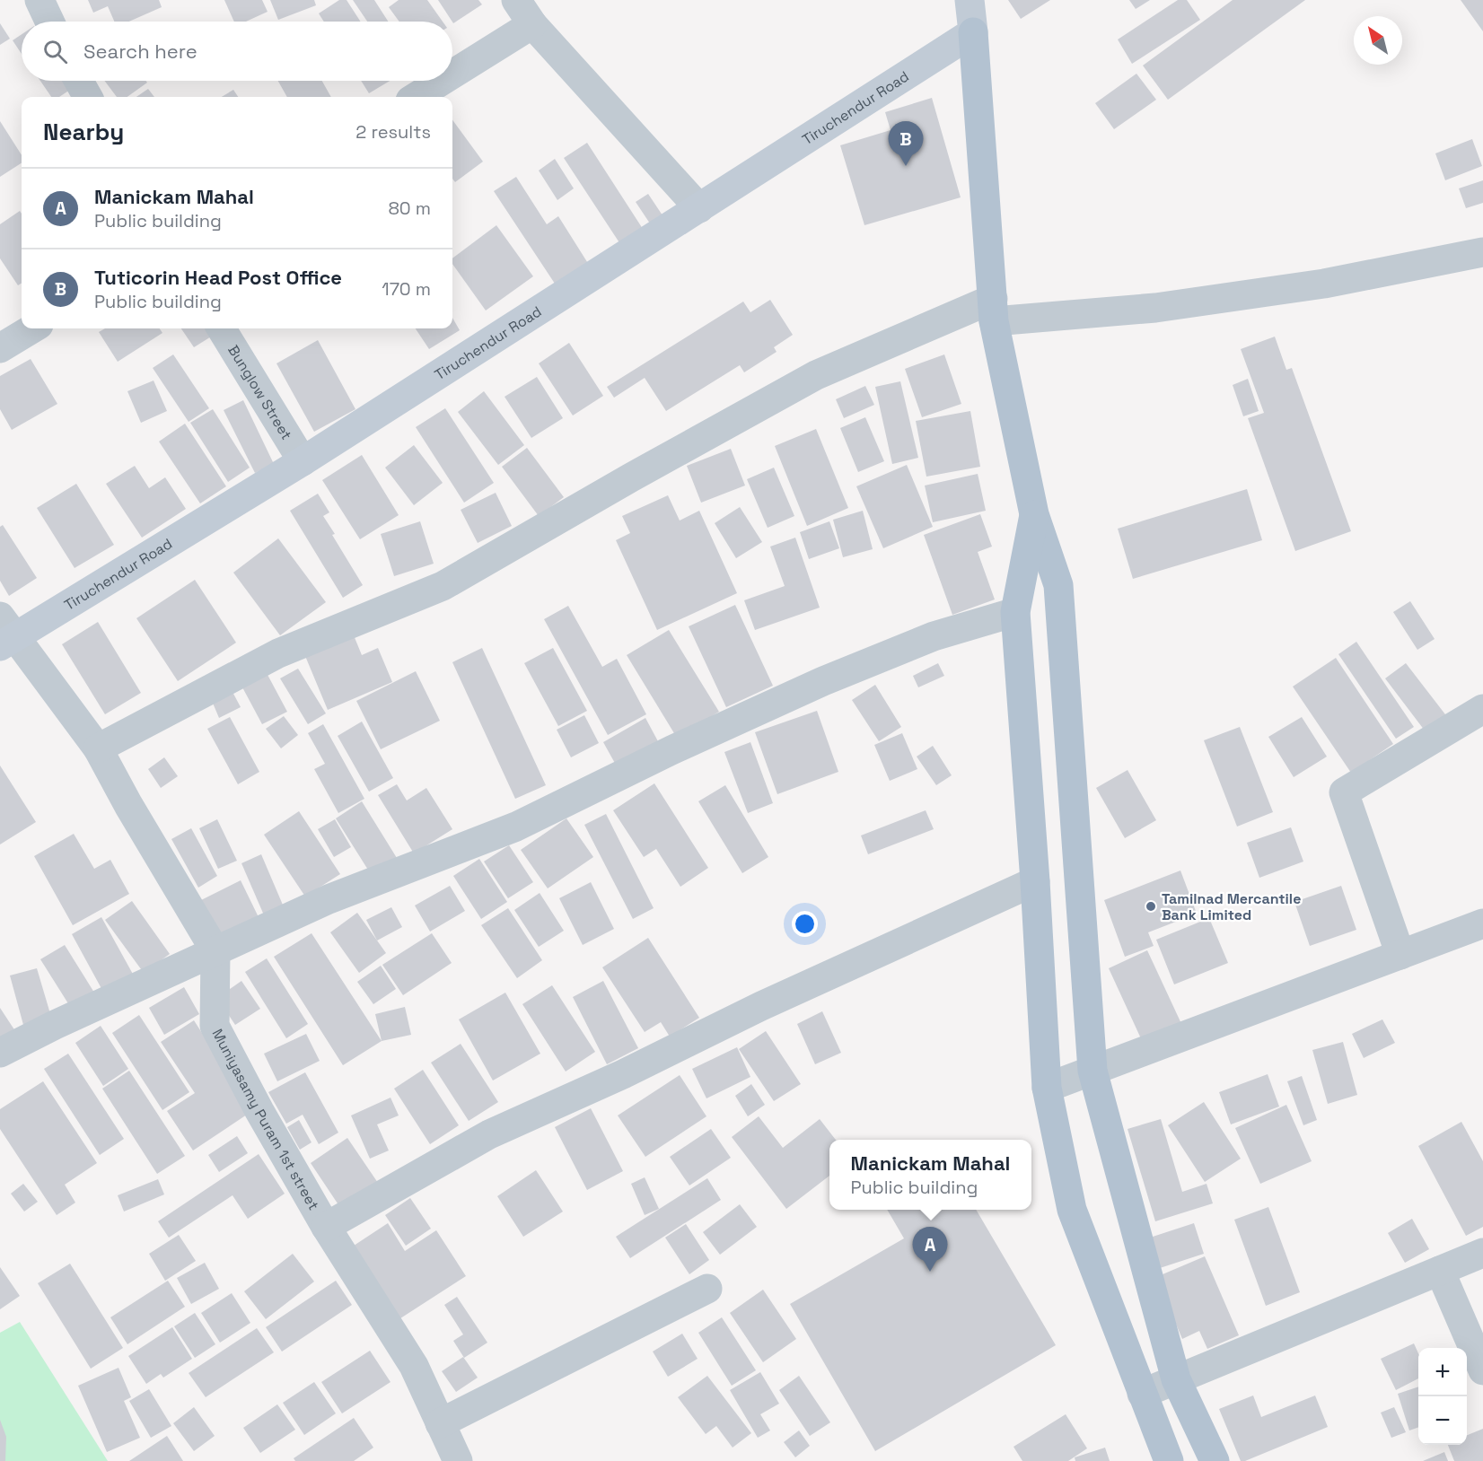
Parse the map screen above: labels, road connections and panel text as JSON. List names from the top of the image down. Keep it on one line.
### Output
{"streets":{"main road":["Tiruchendur Road"],"street":["Bunglow Street","Muniyasamy Puram 1st street"]},"crossings":[["Tiruchendur Road","Bunglow Street"]],"places":["Tamilnad Mercantile Bank Limited"],"north":"top left","page":{"search":"Search here","heading":["Nearby","2 results"],"pins":["B","A"],"list":[{"mark":"A","name":"Manickam Mahal","note":"Public building","value":"80 m"},{"mark":"B","name":"Tuticorin Head Post Office","note":"Public building","value":"170 m"}],"popup":["Manickam Mahal","Public building"],"map_buttons":["+","−"]}}
